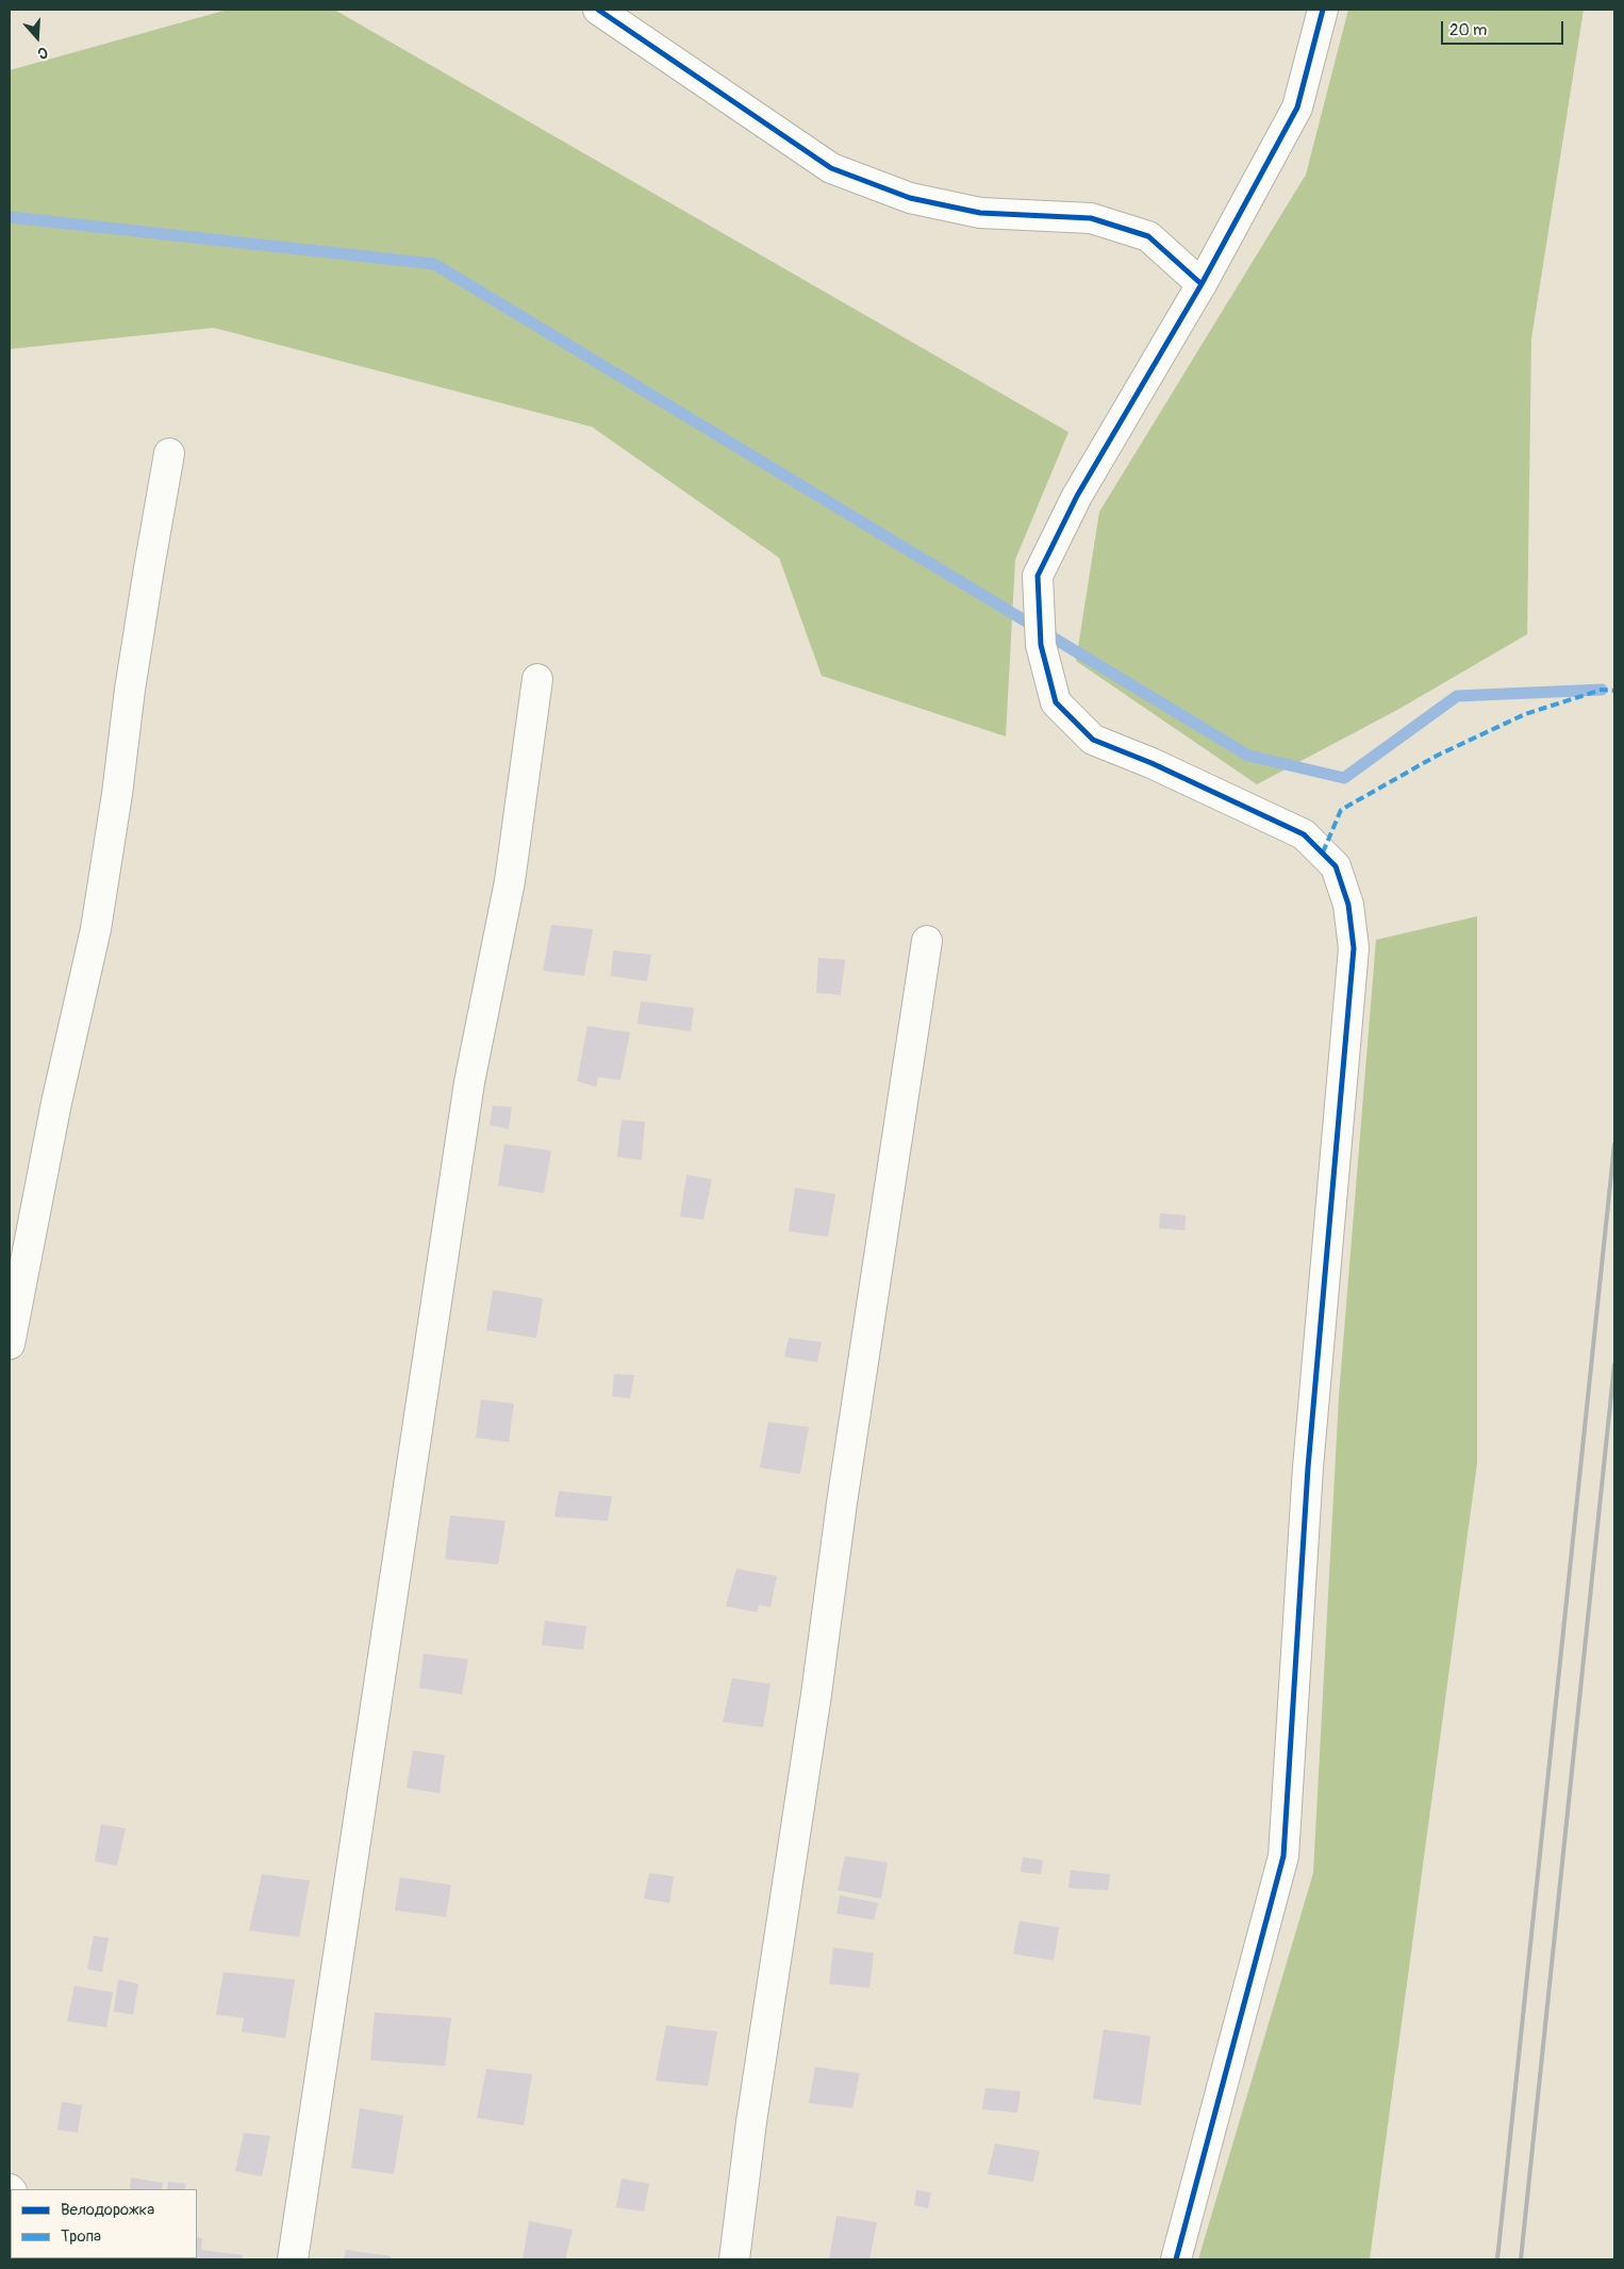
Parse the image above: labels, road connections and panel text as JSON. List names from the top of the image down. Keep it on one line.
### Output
{"legend":["Велодорожка","Тропа"],"scale_bar":"20 m","north":"bottom"}
